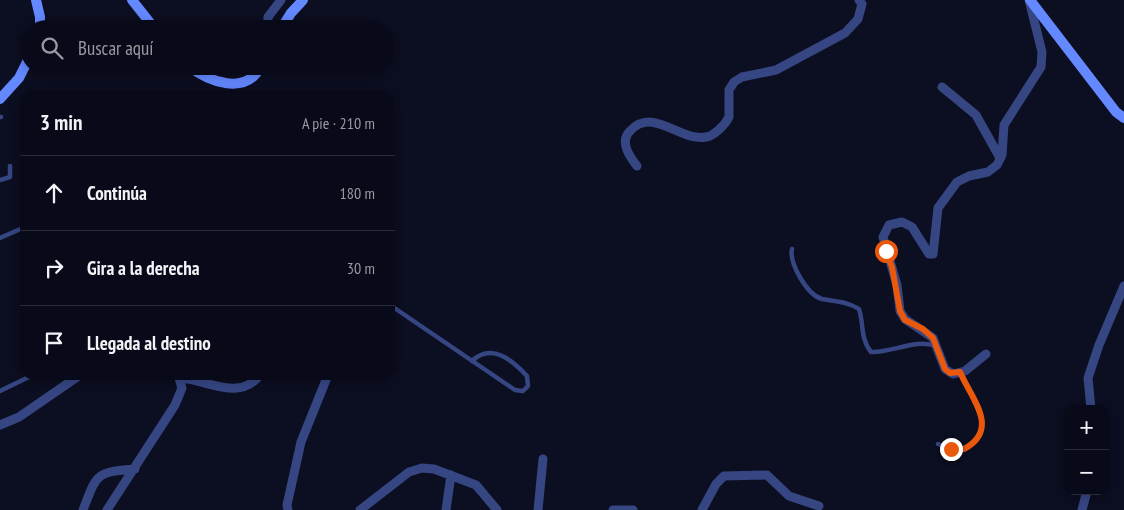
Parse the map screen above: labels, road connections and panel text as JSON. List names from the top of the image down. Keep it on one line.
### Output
{"page":{"search":"Buscar aquí","heading":["3 min","A pie · 210 m"],"list":[["Continúa","180 m"],["Gira a la derecha","30 m"],"Llegada al destino"],"map_buttons":["+","−"]}}
